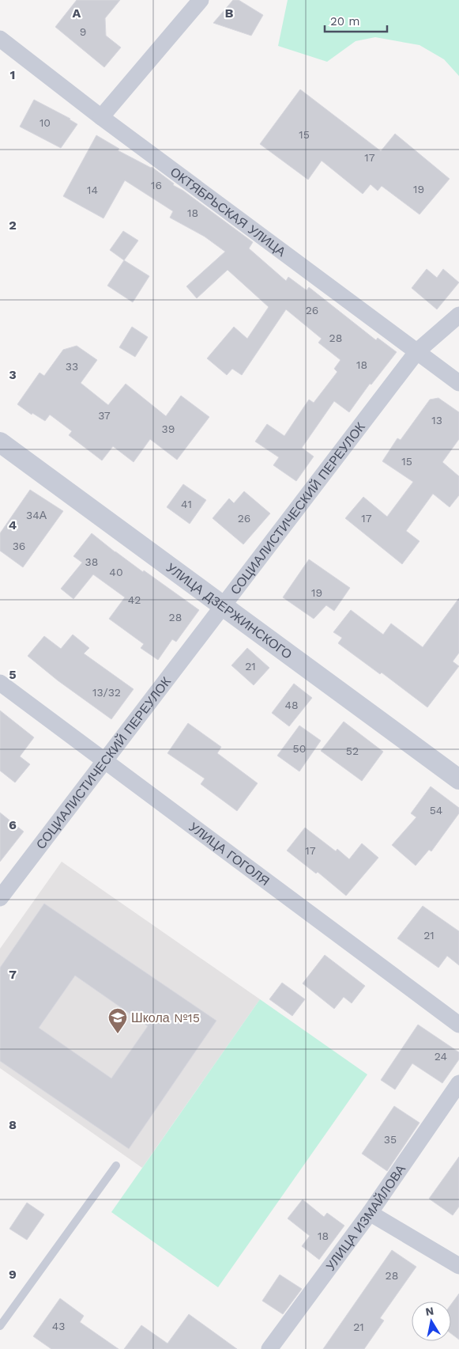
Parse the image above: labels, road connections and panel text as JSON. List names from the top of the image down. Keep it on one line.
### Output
{"streets":{"street":["ОКТЯБРЬСКАЯ УЛИЦА","СОЦИАЛИСТИЧЕСКИЙ ПЕРЕУЛОК","УЛИЦА ДЗЕРЖИНСКОГО","УЛИЦА ГОГОЛЯ","УЛИЦА ИЗМАЙЛОВА"]},"crossings":[["ОКТЯБРЬСКАЯ УЛИЦА","СОЦИАЛИСТИЧЕСКИЙ ПЕРЕУЛОК"],["СОЦИАЛИСТИЧЕСКИЙ ПЕРЕУЛОК","УЛИЦА ДЗЕРЖИНСКОГО"],["СОЦИАЛИСТИЧЕСКИЙ ПЕРЕУЛОК","УЛИЦА ГОГОЛЯ"]],"places":{"school or university":["Школа №15"]},"house_numbers":["9","10","15","17","16","19","14","18","26","28","18","33","37","13","39","15","41","34А","26","17","36","38","40","19","42","28","21","13/32","48","50","52","54","17","21","24","35","18","28","43","21"],"scale_bar":"20 m","north":"top","grid":{"columns":["A","B"],"rows":["1","2","3","4","5","6","7","8","9"]}}
